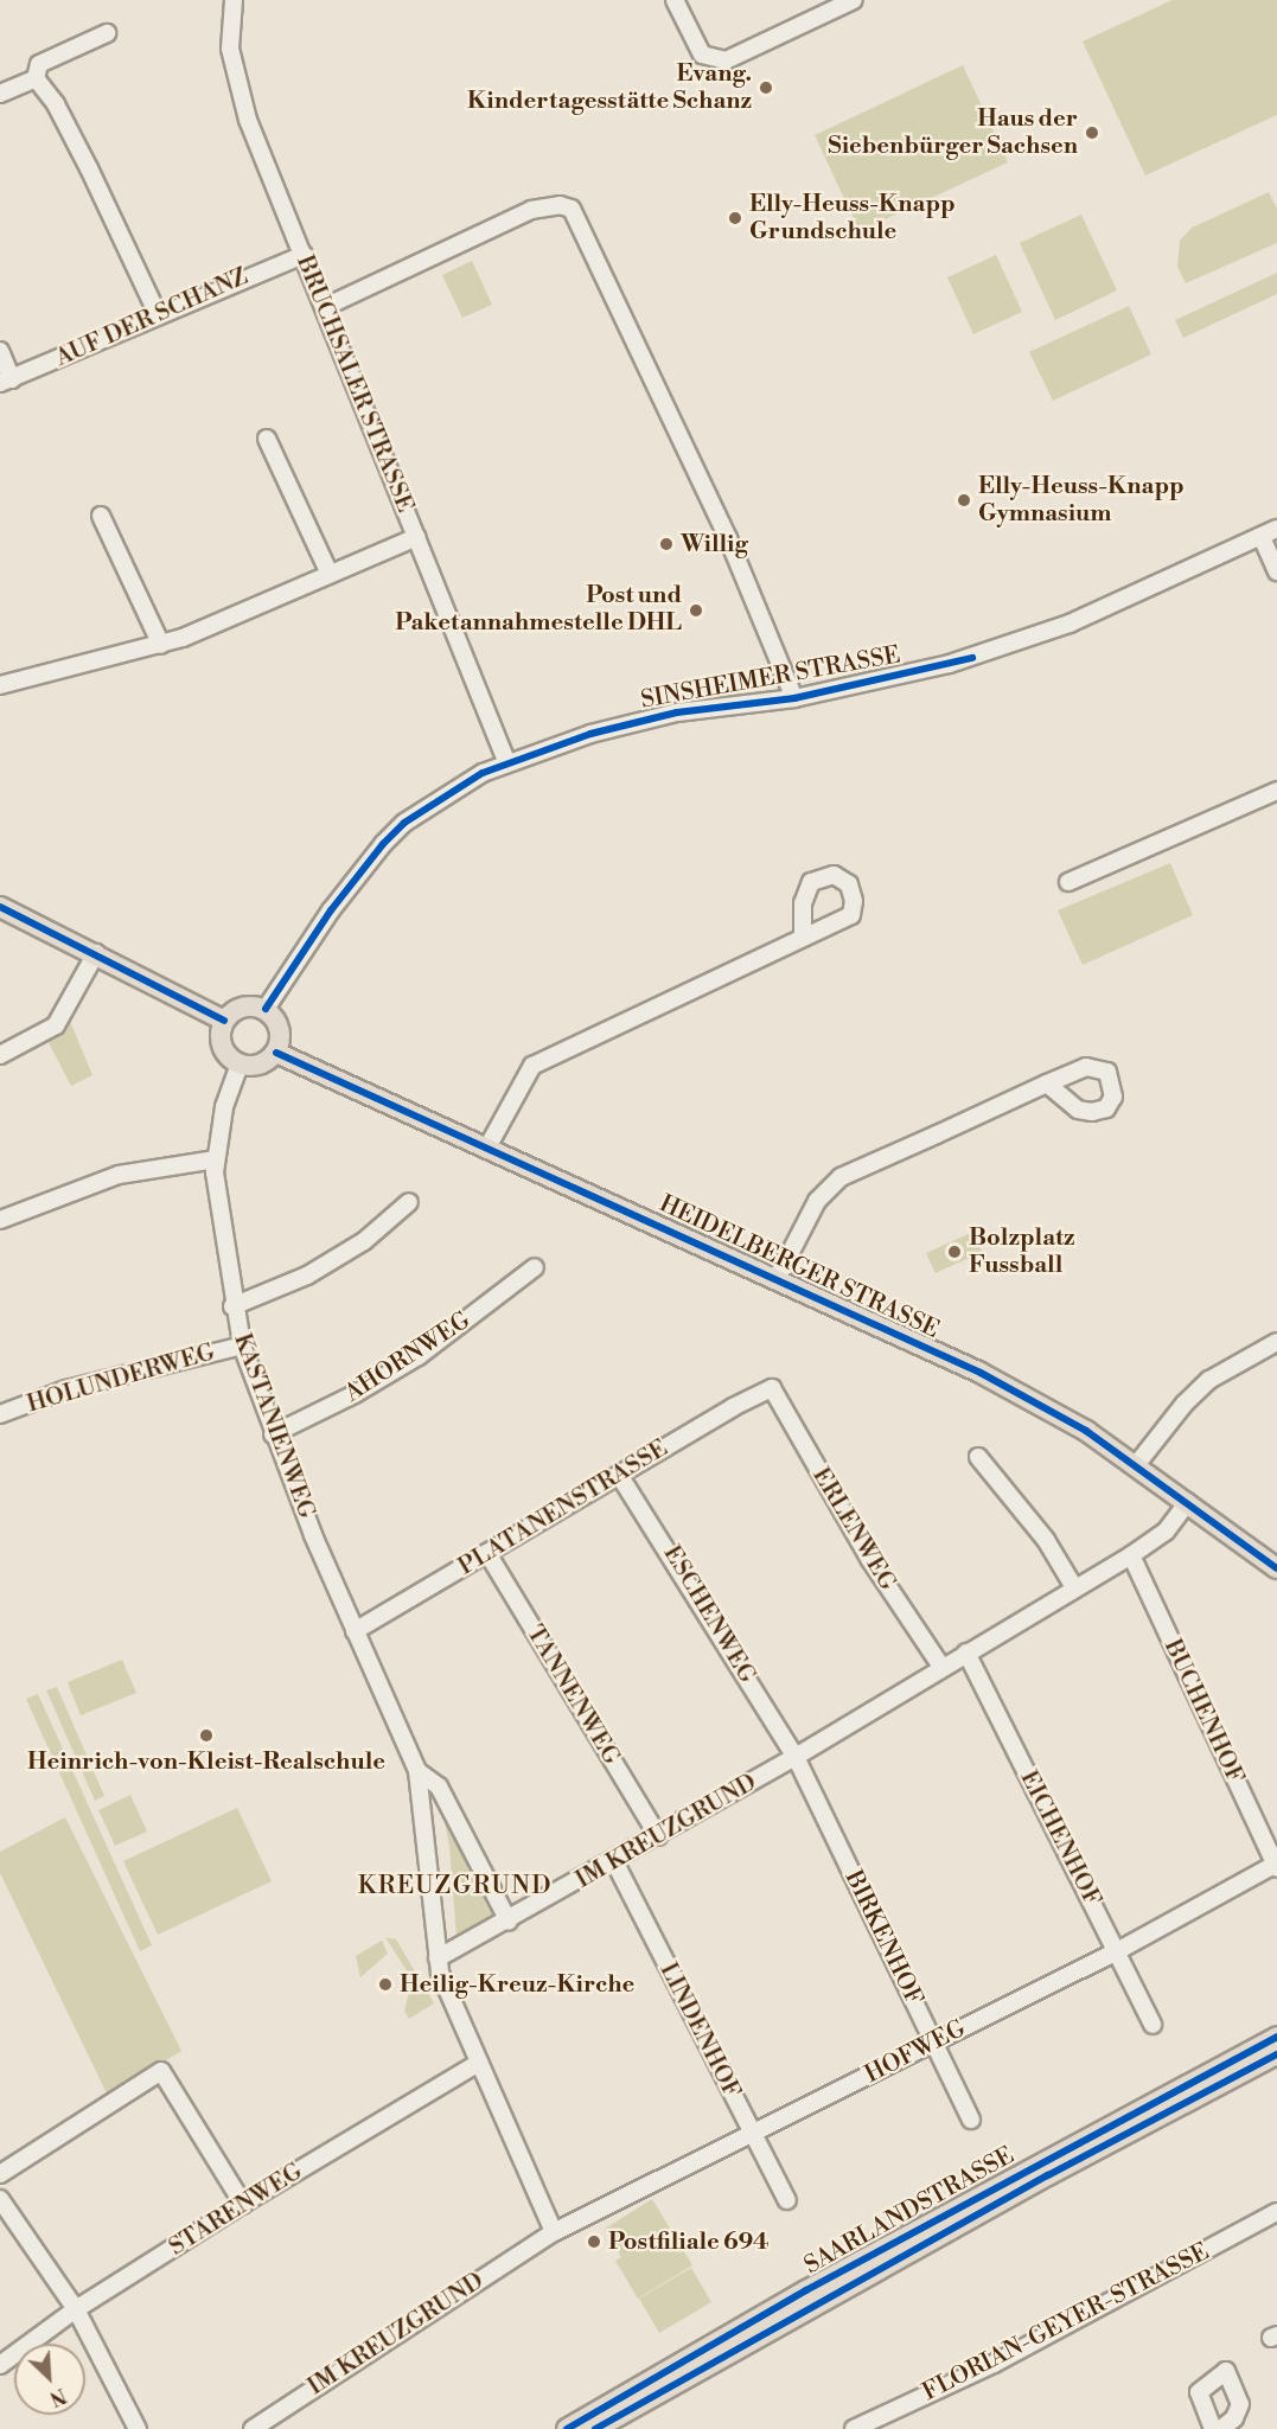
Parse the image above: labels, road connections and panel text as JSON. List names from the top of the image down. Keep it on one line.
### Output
{"streets":{"main road":["HEIDELBERGER STRASSE","SAARLANDSTRASSE"],"street":["AUF DER SCHANZ","BRUCHSALER STRASSE","SINSHEIMER STRASSE","AHORNWEG","HOLUNDERWEG","KASTANIENWEG","PLATANENSTRASSE","ERLENWEG","ESCHENWEG","TANNENWEG","BUCHENHOF","IM KREUZGRUND","EICHENHOF","BIRKENHOF","LINDENHOF","HOFWEG","STARENWEG","FLORIAN-GEYER-STRASSE"]},"crossings":[["AUF DER SCHANZ","BRUCHSALER STRASSE"],["BRUCHSALER STRASSE","SINSHEIMER STRASSE"],["SINSHEIMER STRASSE","HEIDELBERGER STRASSE"],["SINSHEIMER STRASSE","KASTANIENWEG"],["HEIDELBERGER STRASSE","KASTANIENWEG"],["HEIDELBERGER STRASSE","IM KREUZGRUND"],["AHORNWEG","KASTANIENWEG"],["HOLUNDERWEG","KASTANIENWEG"],["KASTANIENWEG","PLATANENSTRASSE"],["KASTANIENWEG","IM KREUZGRUND"],["PLATANENSTRASSE","ERLENWEG"],["PLATANENSTRASSE","ESCHENWEG"],["PLATANENSTRASSE","TANNENWEG"],["ERLENWEG","IM KREUZGRUND"],["ESCHENWEG","IM KREUZGRUND"],["ESCHENWEG","BIRKENHOF"],["TANNENWEG","IM KREUZGRUND"],["BUCHENHOF","IM KREUZGRUND"],["BUCHENHOF","HOFWEG"],["IM KREUZGRUND","EICHENHOF"],["IM KREUZGRUND","BIRKENHOF"],["IM KREUZGRUND","LINDENHOF"],["IM KREUZGRUND","HOFWEG"],["EICHENHOF","HOFWEG"],["BIRKENHOF","HOFWEG"],["LINDENHOF","HOFWEG"]],"districts":["KREUZGRUND"],"places":["Evang. Kindertagesstätte Schanz","Haus der Siebenbürger Sachsen","Elly-Heuss-Knapp Grundschule","Elly-Heuss-Knapp Gymnasium","Willig","Post und Paketannahmestelle DHL","Bolzplatz Fussball","Heinrich-von-Kleist-Realschule","Heilig-Kreuz-Kirche","Postfiliale 694"],"north":"bottom right"}
